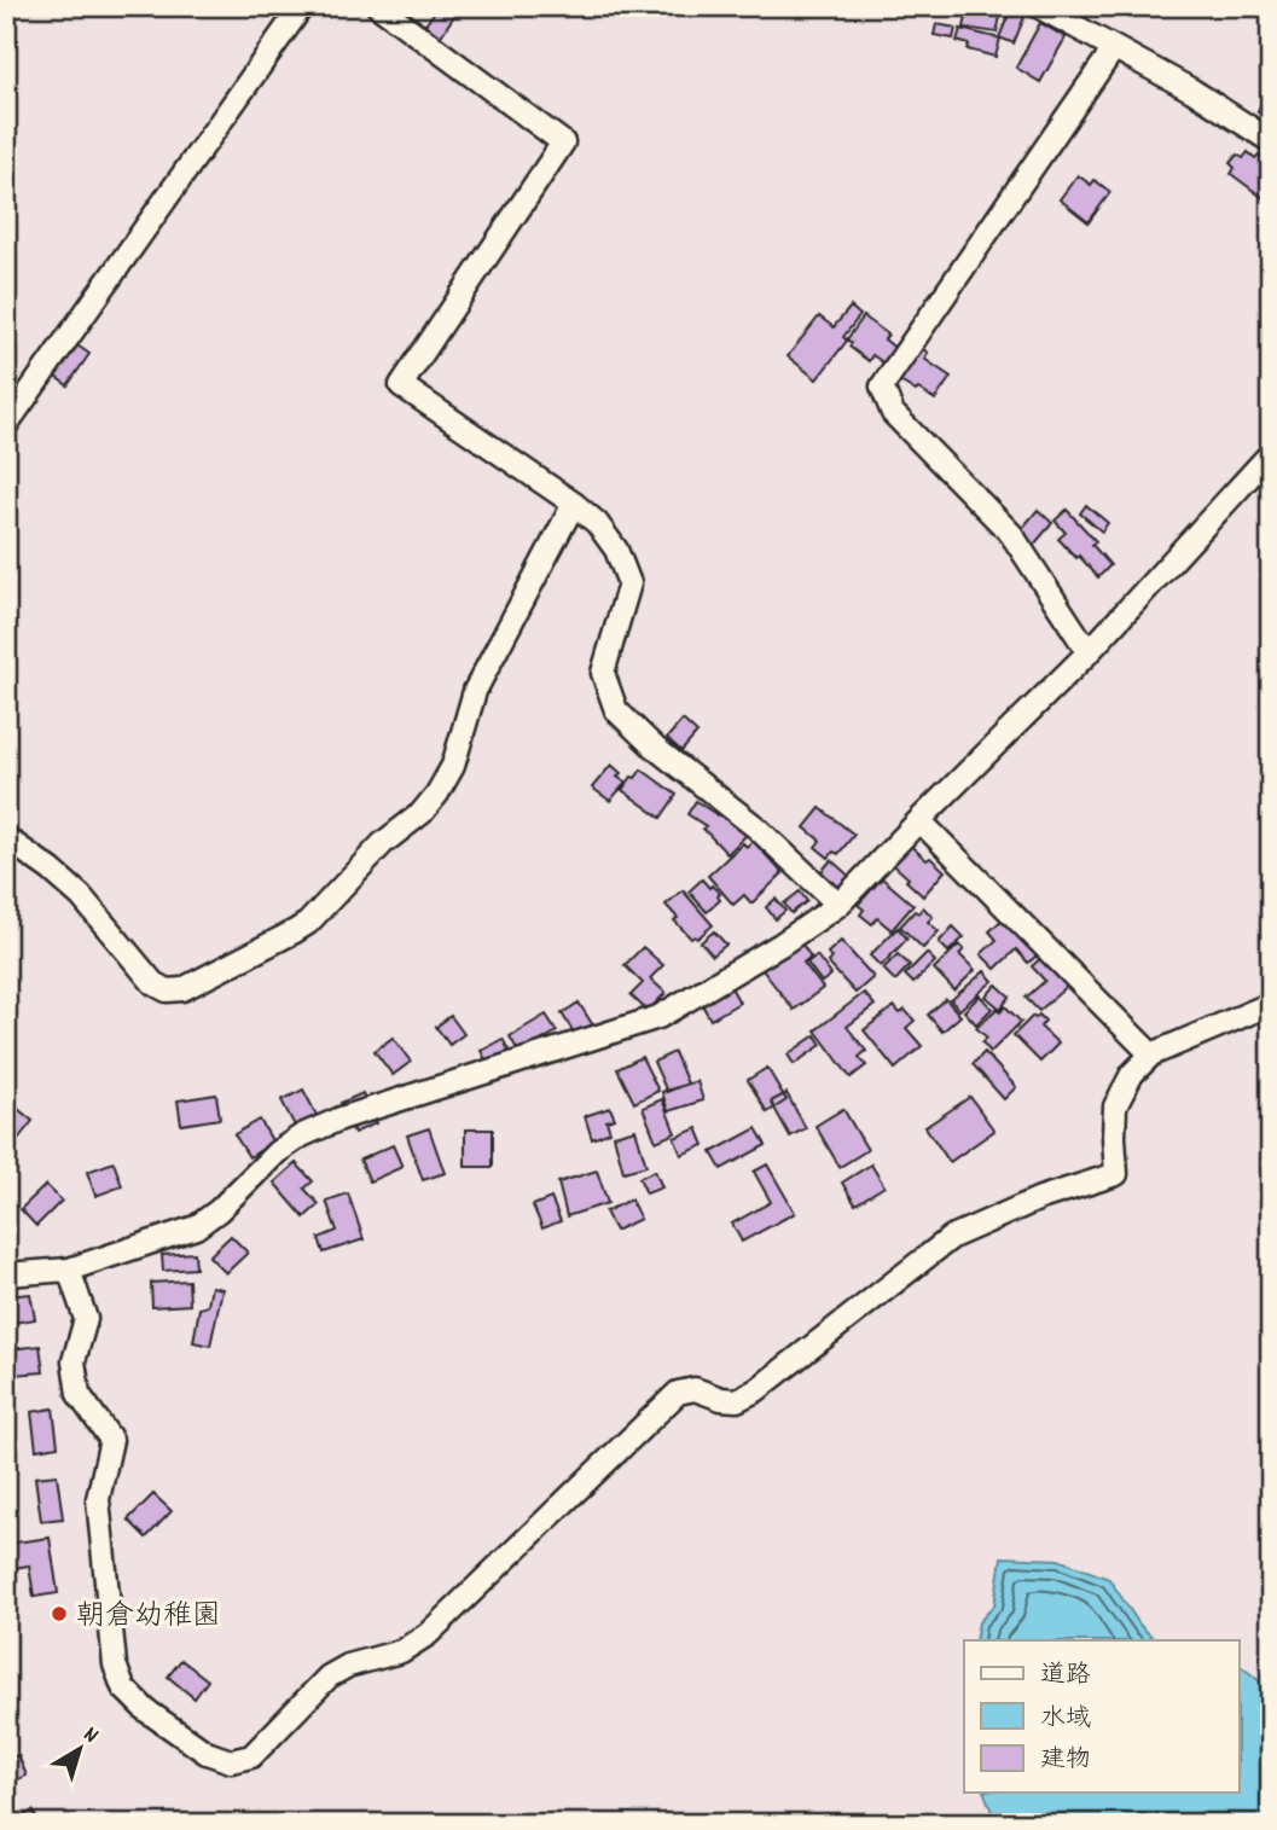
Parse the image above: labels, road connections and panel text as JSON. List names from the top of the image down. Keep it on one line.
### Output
{"places":["朝倉幼稚園"],"legend":["道路","水域","建物"],"north":"top right"}
